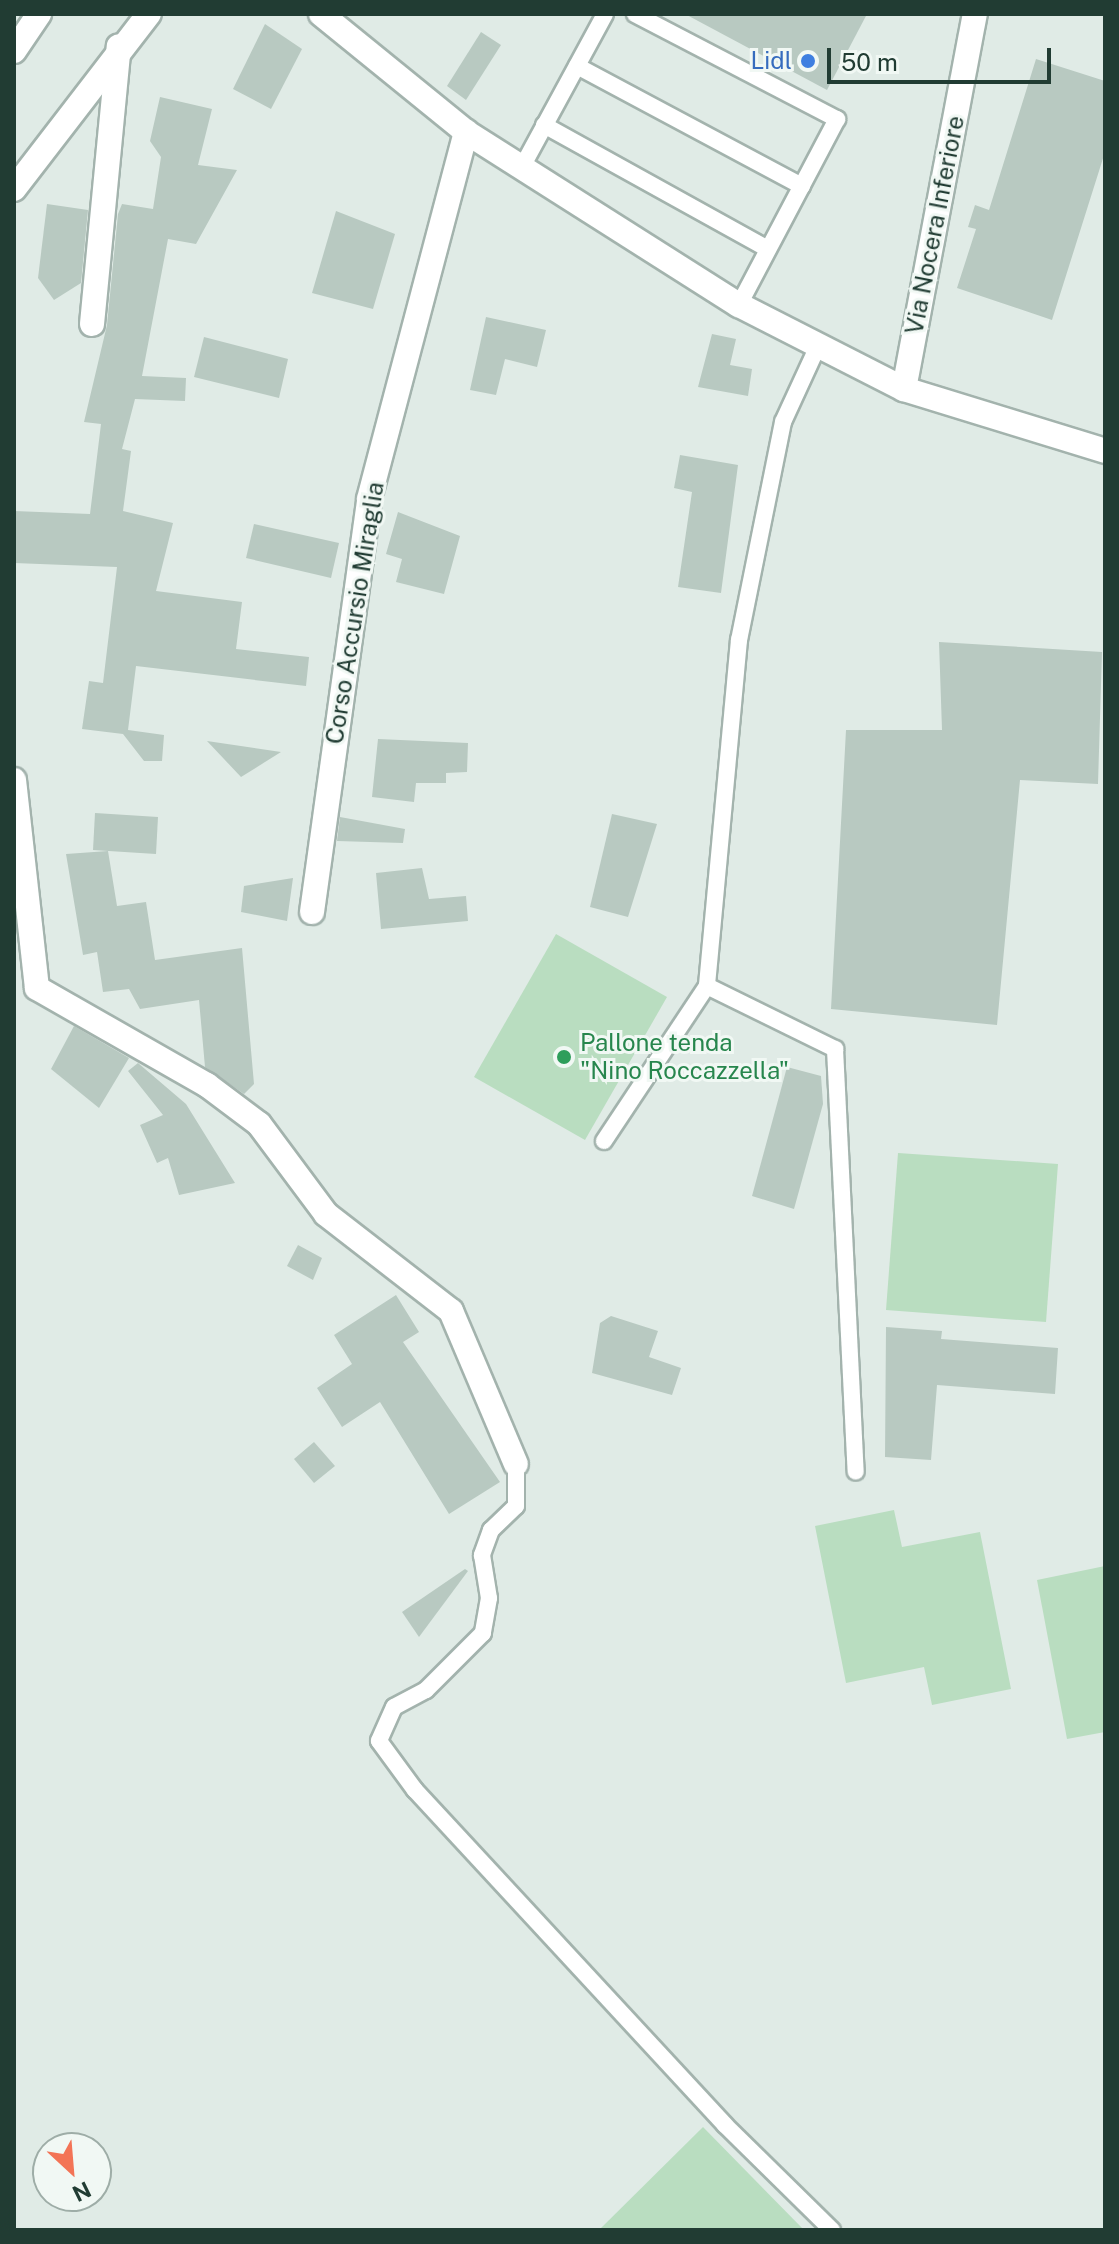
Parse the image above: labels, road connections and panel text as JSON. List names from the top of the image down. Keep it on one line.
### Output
{"streets":{"street":["Via Nocera Inferiore","Corso Accursio Miraglia"]},"places":["Lidl","Pallone tenda \"Nino Roccazzella\""],"scale_bar":"50 m","north":"bottom right"}
